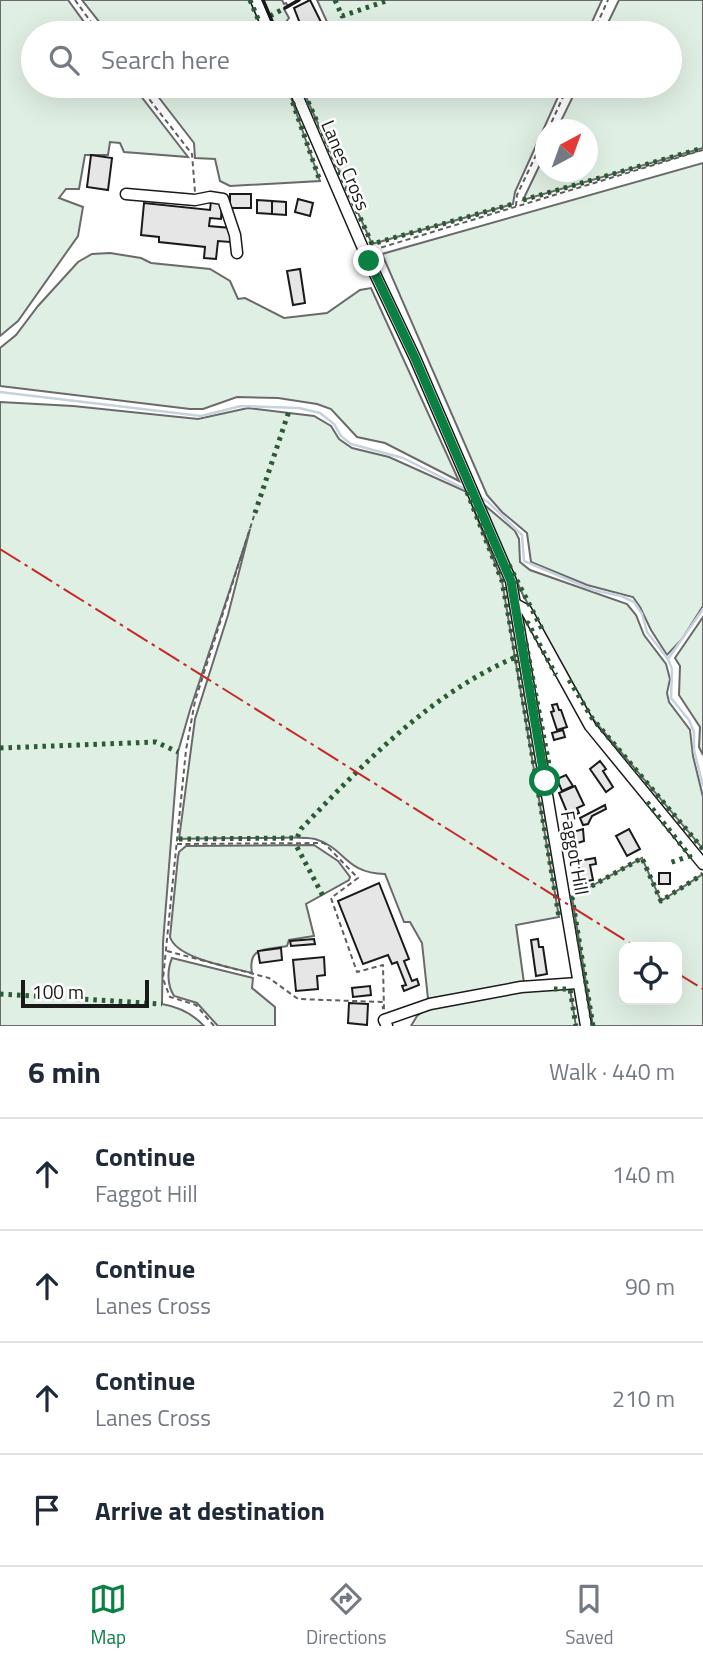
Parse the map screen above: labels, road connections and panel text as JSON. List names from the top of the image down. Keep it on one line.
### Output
{"streets":{"street":["Lanes Cross","Faggot Hill"]},"crossings":[["Lanes Cross","Faggot Hill"]],"scale_bar":"100 m","north":"top right","page":{"search":"Search here","scale":"100 m","heading":["6 min","Walk · 440 m"],"list":[["Continue","Faggot Hill","140 m"],["Continue","Lanes Cross","90 m"],["Continue","Lanes Cross","210 m"],"Arrive at destination"],"nav":["Map","Directions","Saved"]}}
